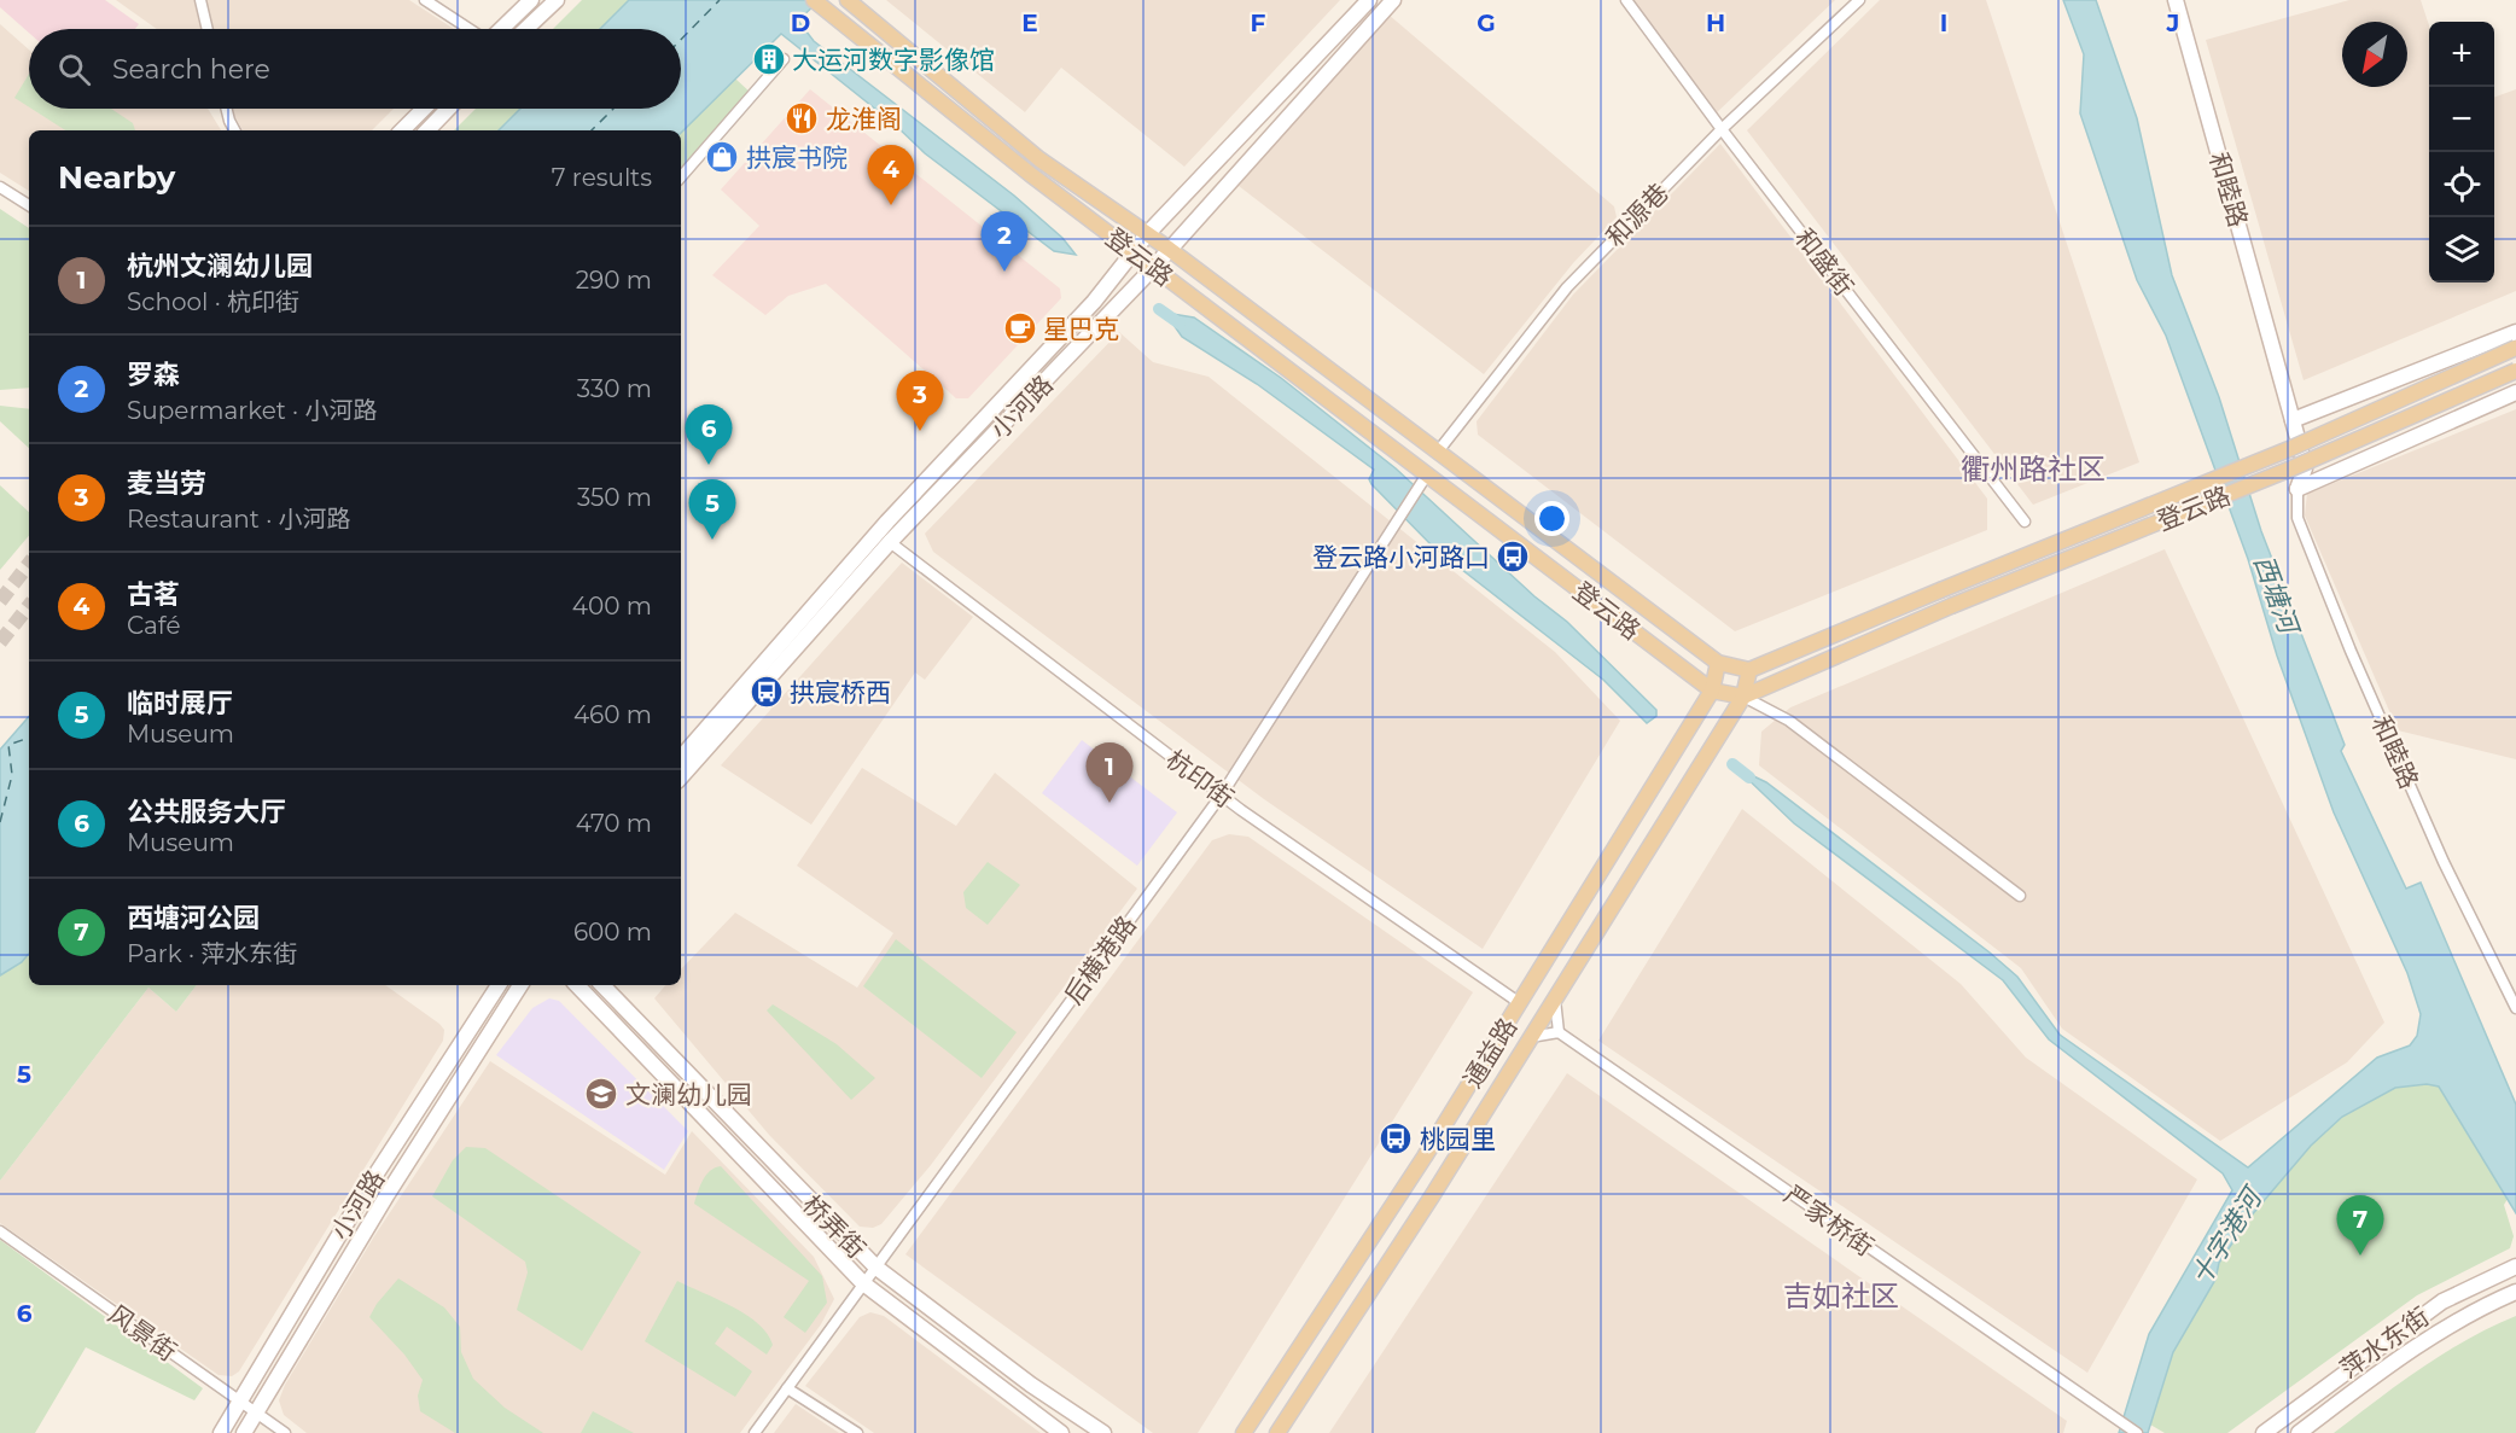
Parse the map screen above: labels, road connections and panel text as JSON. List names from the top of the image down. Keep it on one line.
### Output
{"streets":{"main road":["和睦路","登云路","小河路","通益路","桥弄街","萍水东街"],"street":["和源巷","和盛街","杭印街","后横港路","严家桥街","风景街"]},"crossings":[["和源巷","登云路"],["和源巷","和盛街"],["登云路","小河路"],["登云路","后横港路"],["登云路","通益路"],["小河路","杭印街"],["小河路","风景街"],["杭印街","后横港路"],["杭印街","通益路"],["后横港路","桥弄街"]],"districts":["衢州路社区","吉如社区"],"water":["西塘河","十字港河"],"places":{"building":["大运河数字影像馆"],"restaurant":["龙淮阁"],"shop":["拱宸书院"],"cafe":["星巴克"],"bus stop":["登云路小河路口","拱宸桥西","桃园里"],"school or university":["文澜幼儿园"]},"north":"bottom left","page":{"map_buttons":["+","−"],"search":"Search here","heading":["Nearby","7 results"],"pins":["4","2","3","6","5","1","7"],"list":[{"mark":"1","name":"杭州文澜幼儿园","note":"School · 杭印街","value":"290 m"},{"mark":"2","name":"罗森","note":"Supermarket · 小河路","value":"330 m"},{"mark":"3","name":"麦当劳","note":"Restaurant · 小河路","value":"350 m"},{"mark":"4","name":"古茗","note":"Café","value":"400 m"},{"mark":"5","name":"临时展厅","note":"Museum","value":"460 m"},{"mark":"6","name":"公共服务大厅","note":"Museum","value":"470 m"},{"mark":"7","name":"西塘河公园","note":"Park · 萍水东街","value":"600 m"}]},"grid":{"columns":["D","E","F","G","H","I","J"],"rows":["5","6"]}}
